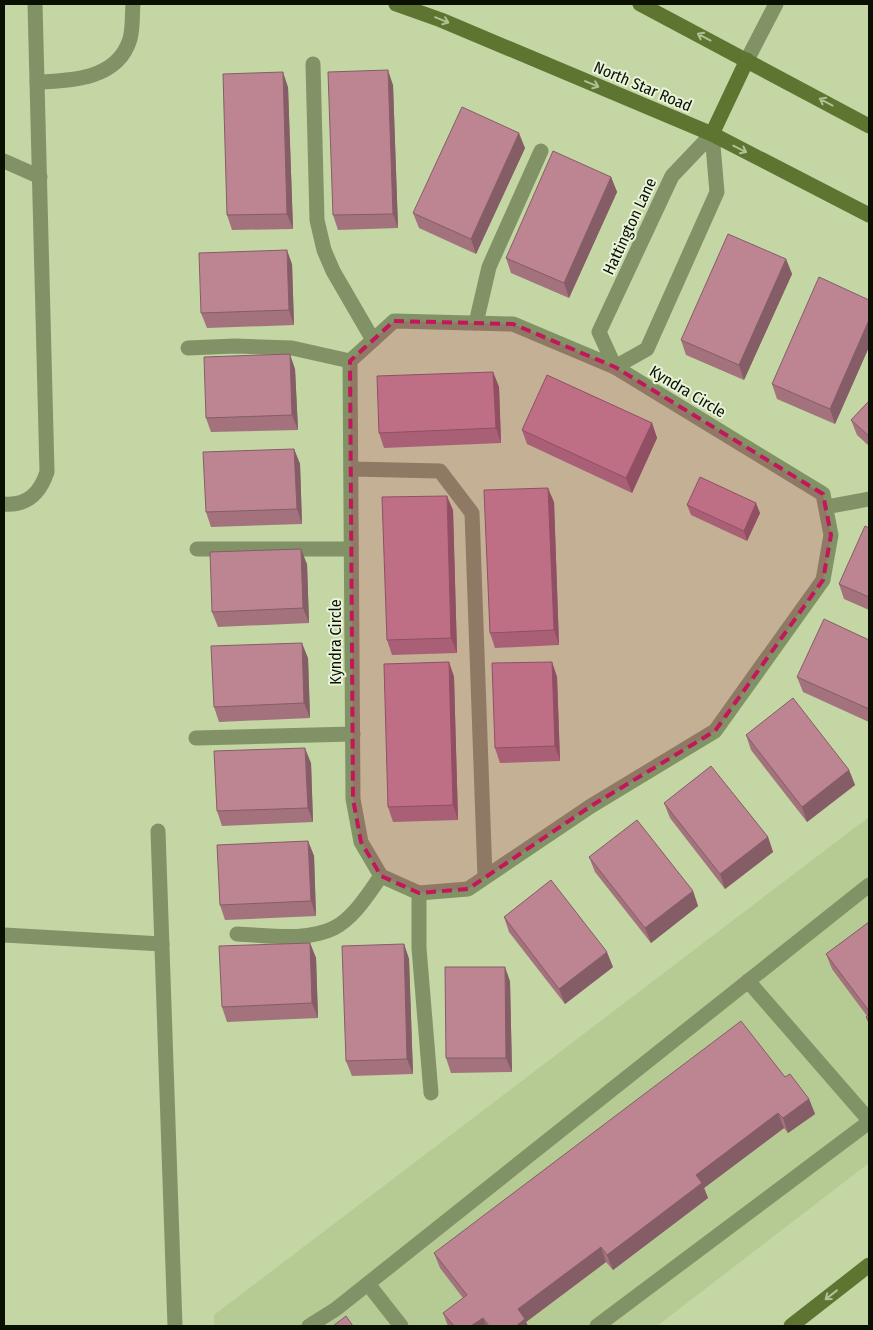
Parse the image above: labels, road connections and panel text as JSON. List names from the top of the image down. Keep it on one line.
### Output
{"streets":{"main road":["North Star Road"],"street":["Hattington Lane","Kyndra Circle"]},"crossings":[["North Star Road","Hattington Lane"],["Hattington Lane","Kyndra Circle"]]}
